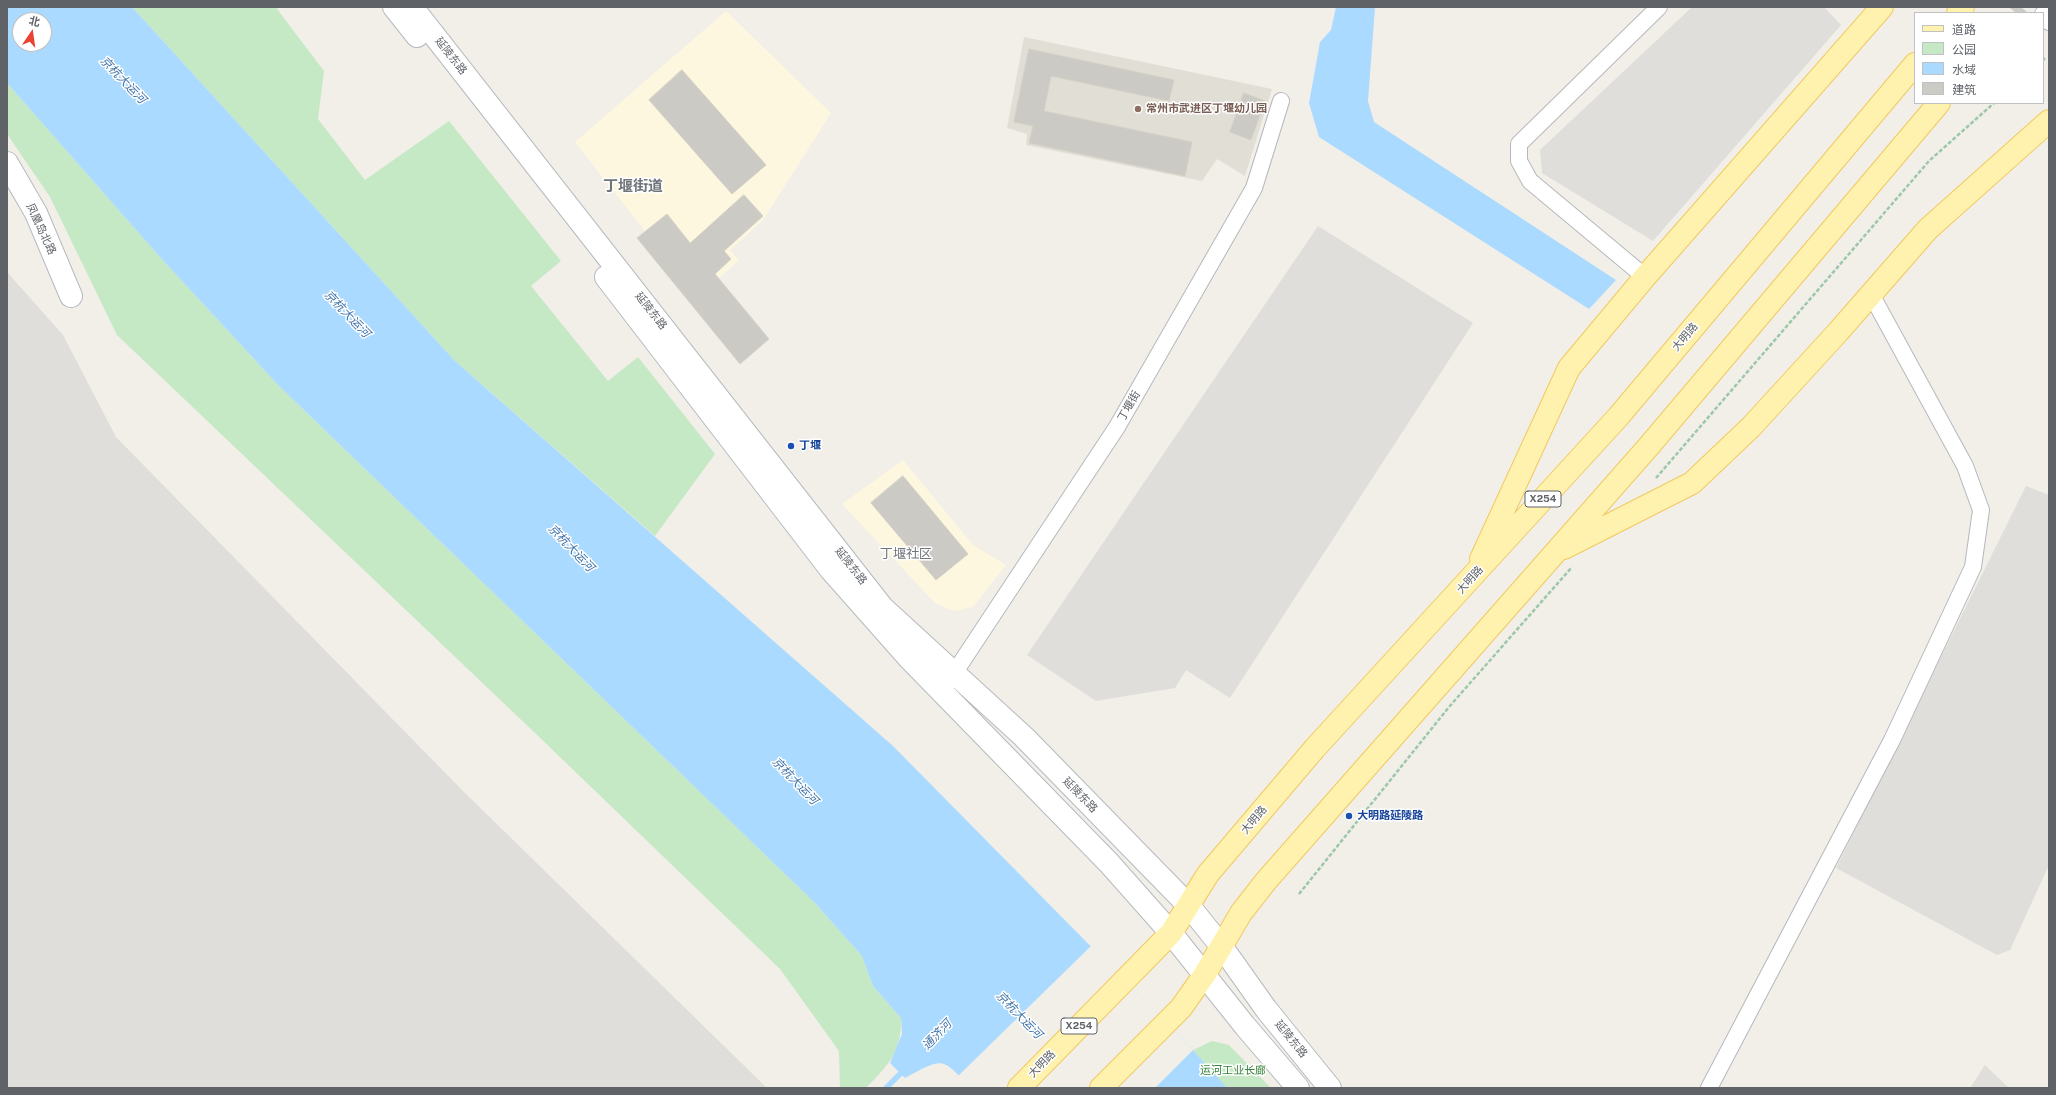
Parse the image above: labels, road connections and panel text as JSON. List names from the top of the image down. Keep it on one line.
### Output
{"streets":{"main road":["延陵东路","凤凰岛北路","大明路","X254"],"street":["丁堰街"]},"crossings":[["延陵东路","大明路"],["延陵东路","丁堰街"]],"districts":["丁堰街道","丁堰社区"],"water":["京杭大运河","通济河"],"parks":["运河工业长廊"],"places":["常州市武进区丁堰幼儿园","丁堰","大明路延陵路"],"legend":["道路","公园","水域","建筑"],"north":"top"}
